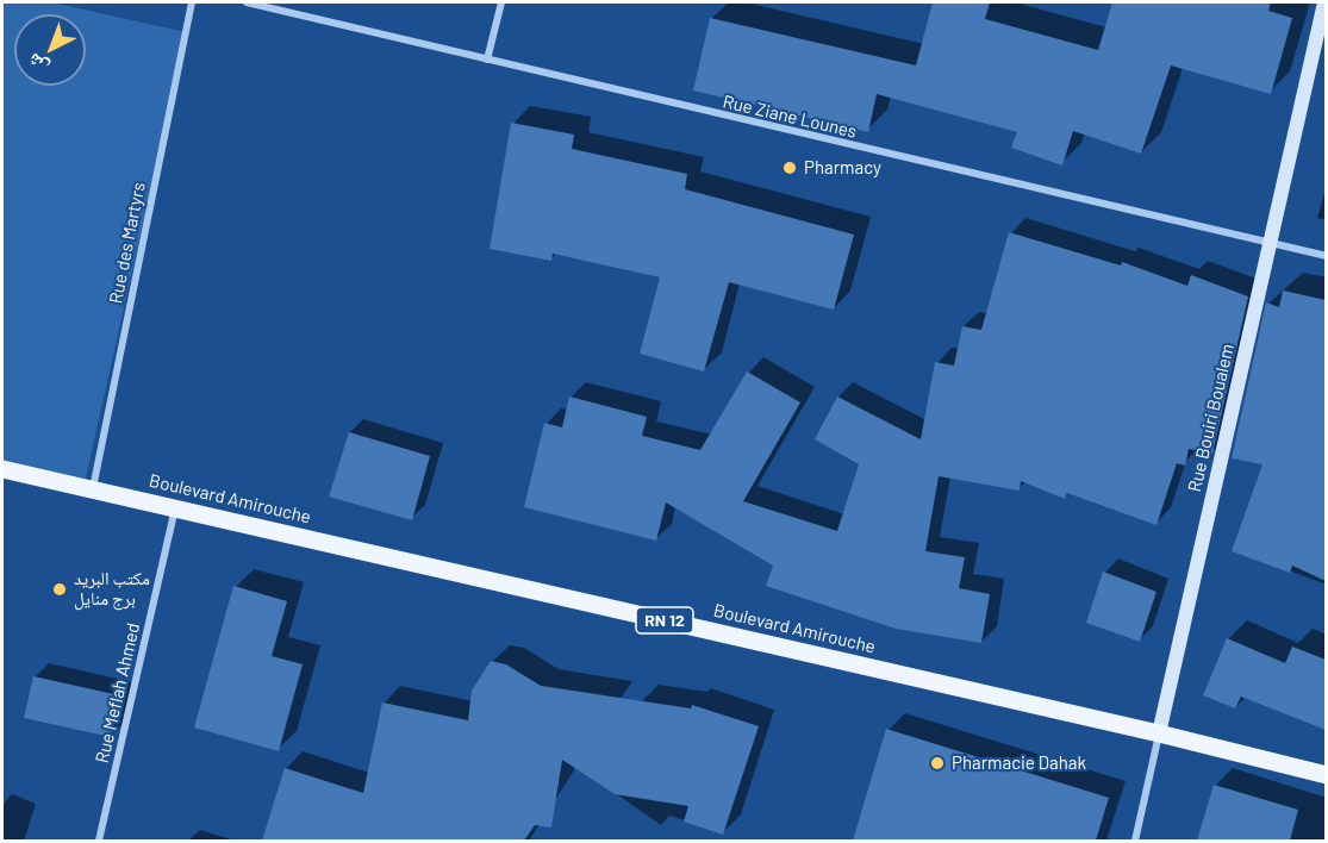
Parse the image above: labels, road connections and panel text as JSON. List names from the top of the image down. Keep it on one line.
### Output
{"streets":{"main road":["Rue Bouiri Boualem","Boulevard Amirouche","RN 12"],"street":["Rue Ziane Lounes","Rue des Martyrs","Rue Meflah Ahmed"]},"crossings":[["Rue Ziane Lounes","Rue Bouiri Boualem"],["Rue des Martyrs","Boulevard Amirouche"],["Rue Bouiri Boualem","Boulevard Amirouche"],["Boulevard Amirouche","Rue Meflah Ahmed"]],"places":["Pharmacy","مكتب البريد برج منايل","Pharmacie Dahak"],"north":"bottom left"}
